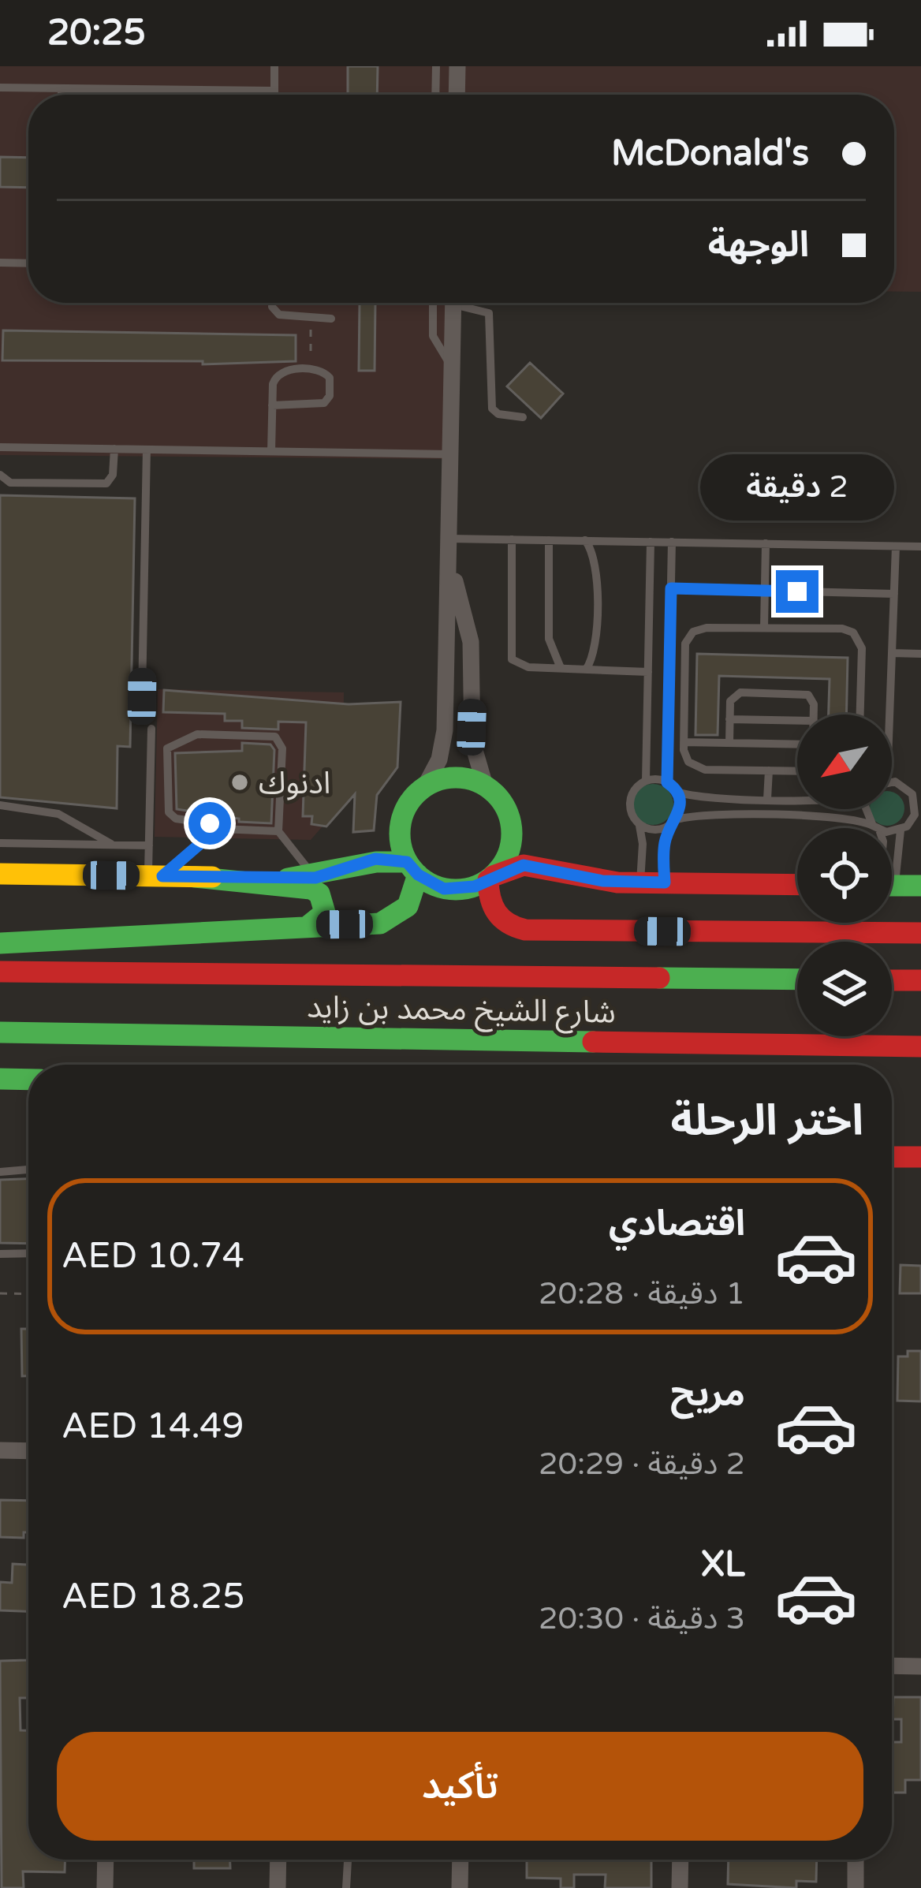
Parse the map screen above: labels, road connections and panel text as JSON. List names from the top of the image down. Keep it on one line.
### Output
{"streets":{"main road":["شارع الشيخ محمد بن زايد"]},"places":["ادنوك"],"north":"bottom left","page":{"status":"20:25","banner":["McDonald's","الوجهة"],"bubble":"2 دقيقة","heading":"اختر الرحلة","list":[{"name":"اقتصادي","note":"1 دقيقة · 20:28","value":"AED 10.74"},{"name":"مريح","note":"2 دقيقة · 20:29","value":"AED 14.49"},{"name":"XL","note":"3 دقيقة · 20:30","value":"AED 18.25"}],"buttons":"تأكيد"}}
